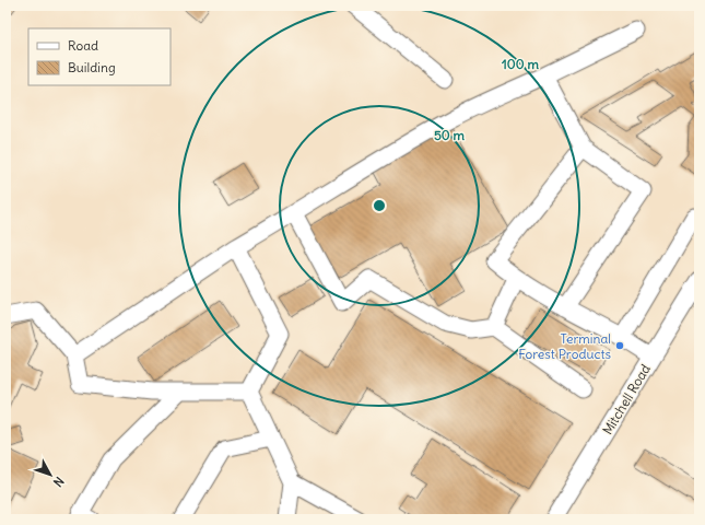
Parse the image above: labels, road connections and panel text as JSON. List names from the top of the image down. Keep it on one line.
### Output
{"streets":{"street":["Mitchell Road"]},"places":["Terminal Forest Products"],"legend":["Road","Building"],"north":"bottom right","rings":["100 m","50 m"]}
